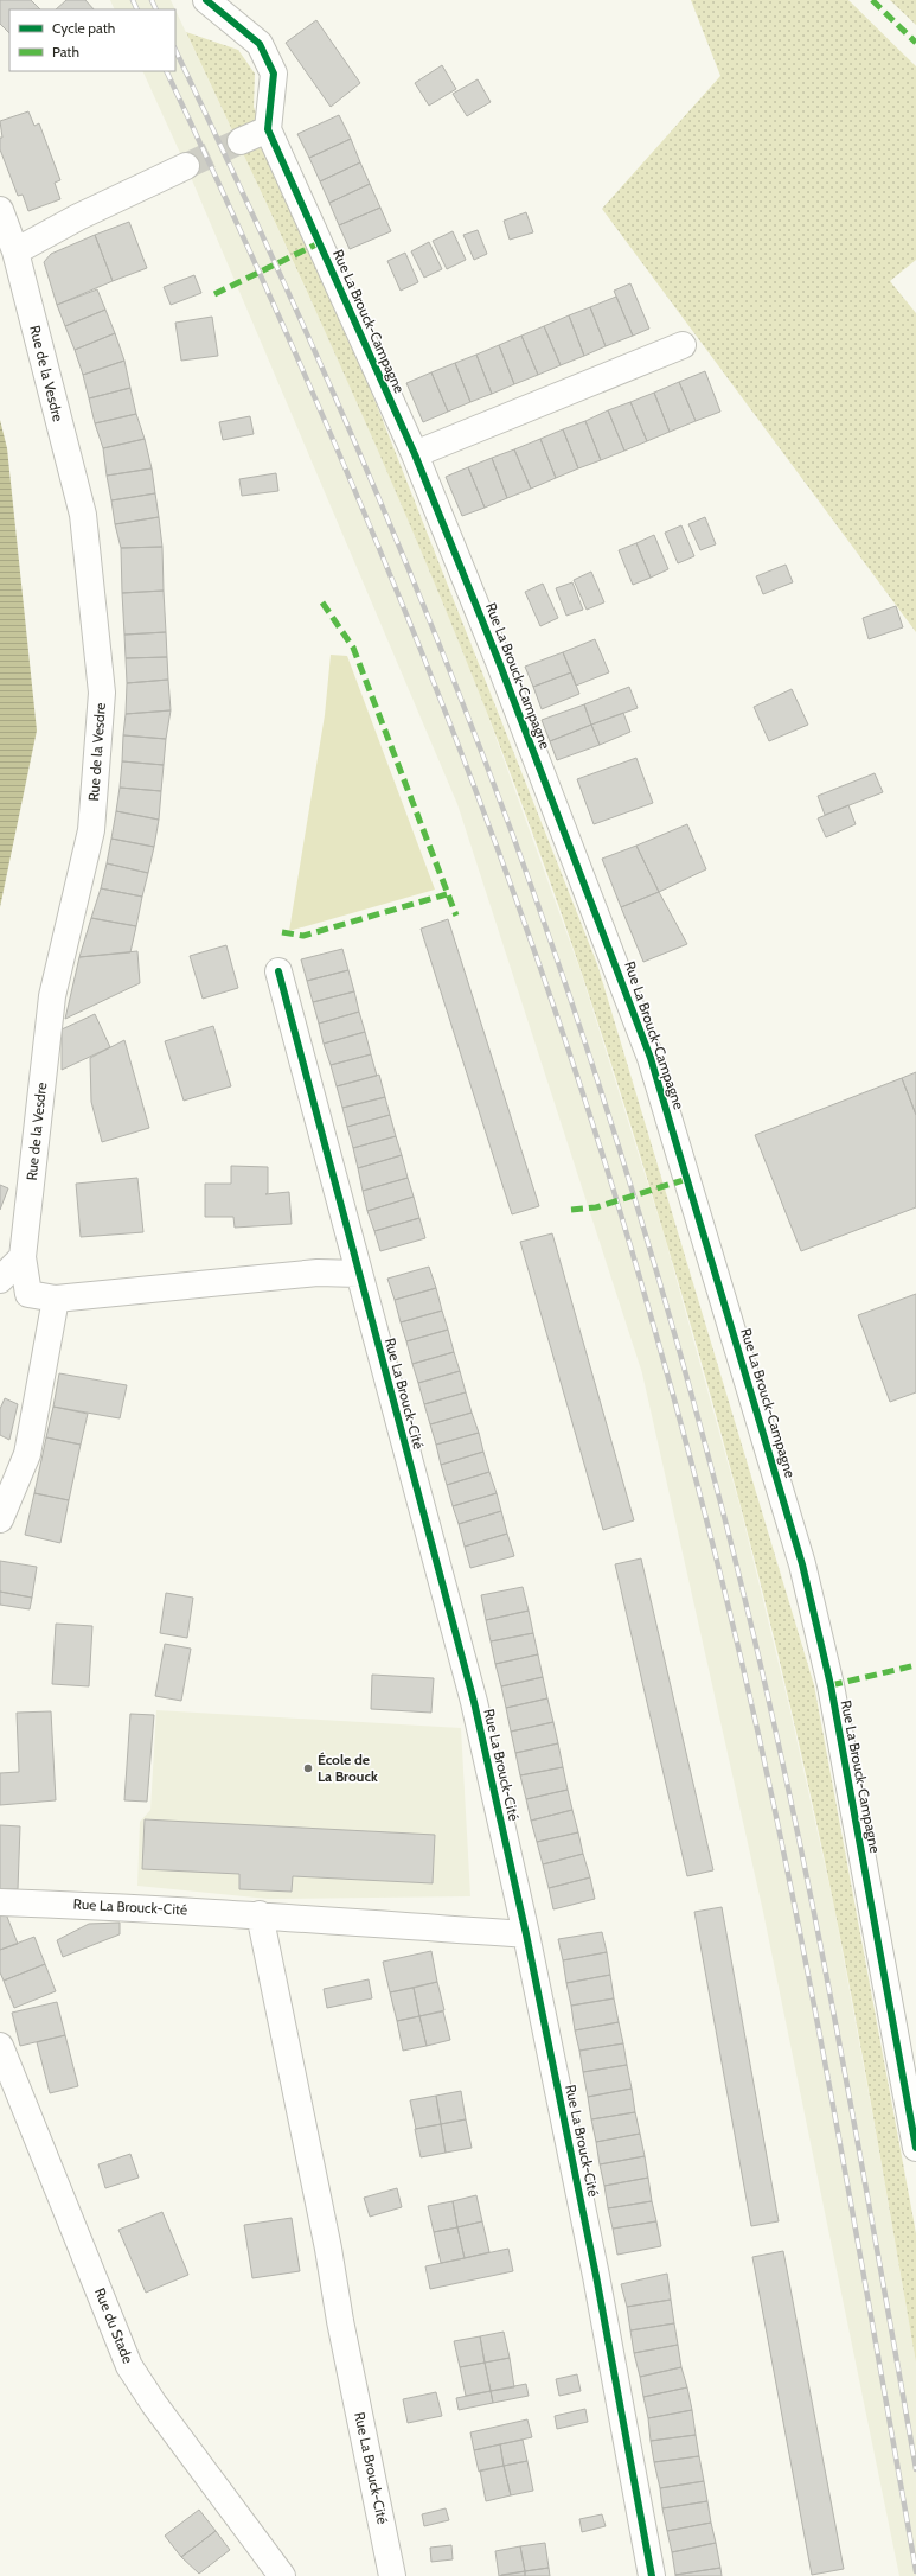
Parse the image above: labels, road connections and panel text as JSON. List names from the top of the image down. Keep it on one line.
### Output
{"streets":{"street":["Rue La Brouck-Campagne","Rue de la Vesdre","Rue La Brouck-Cité","Rue du Stade"]},"crossings":[["Rue de la Vesdre","Rue La Brouck-Cité"]],"places":["École de La Brouck"],"legend":["Cycle path","Path"]}
